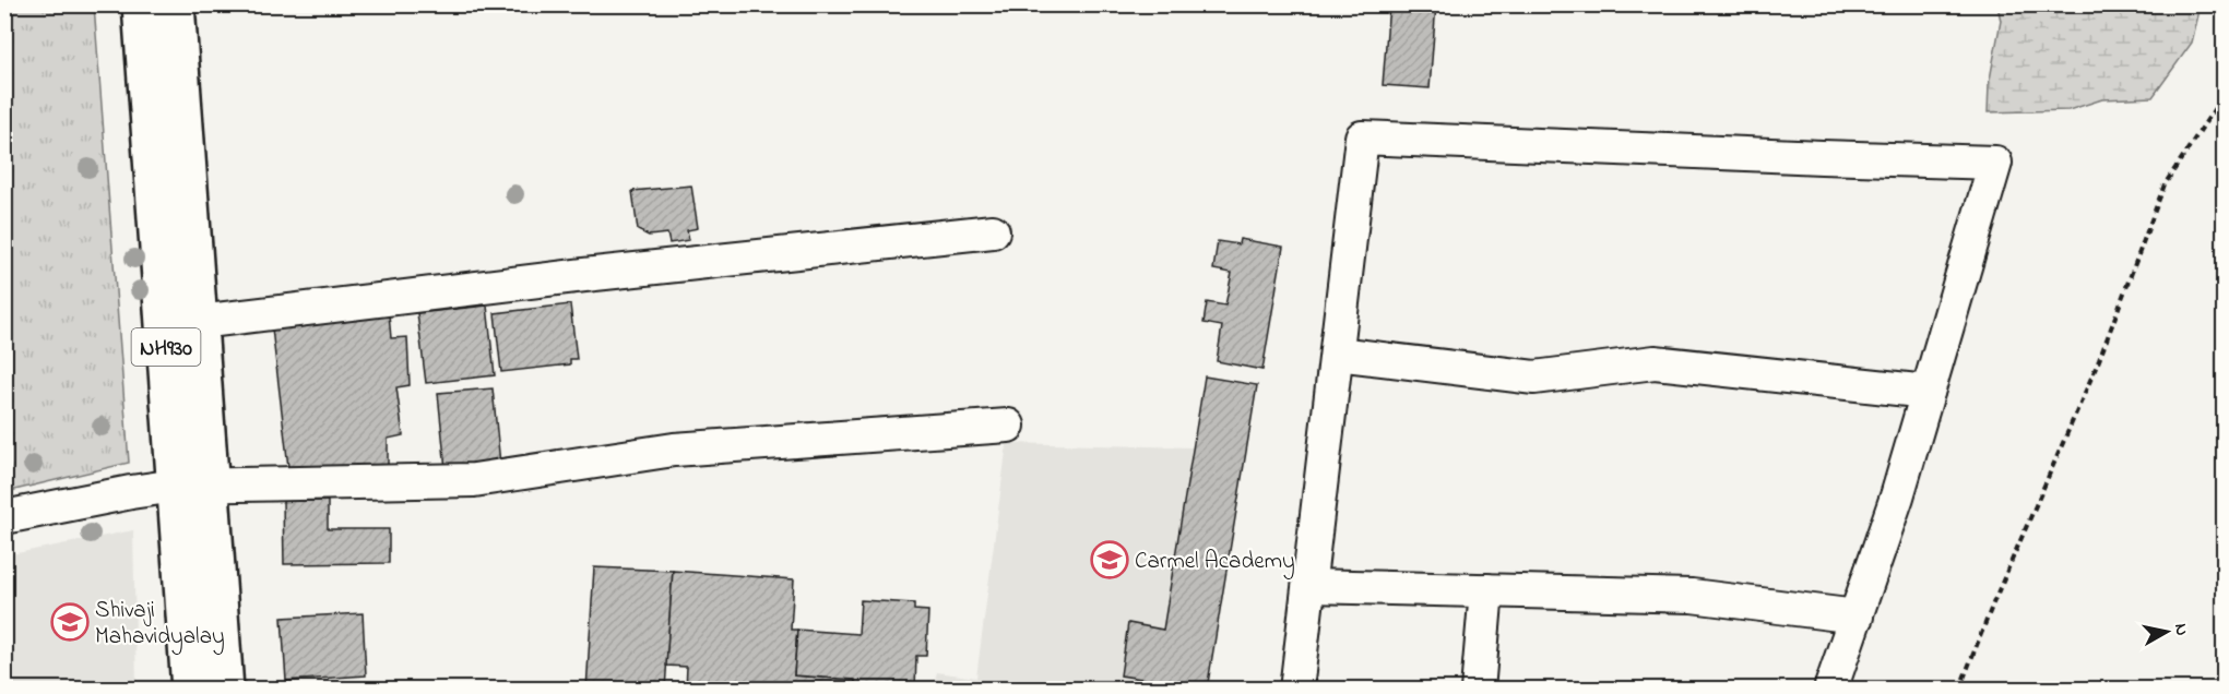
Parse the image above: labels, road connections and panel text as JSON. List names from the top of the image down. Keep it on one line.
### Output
{"streets":{"highway":["NH930"]},"places":{"school or university":["Carmel Academy","Shivaji Mahavidyalay"]},"north":"right"}
